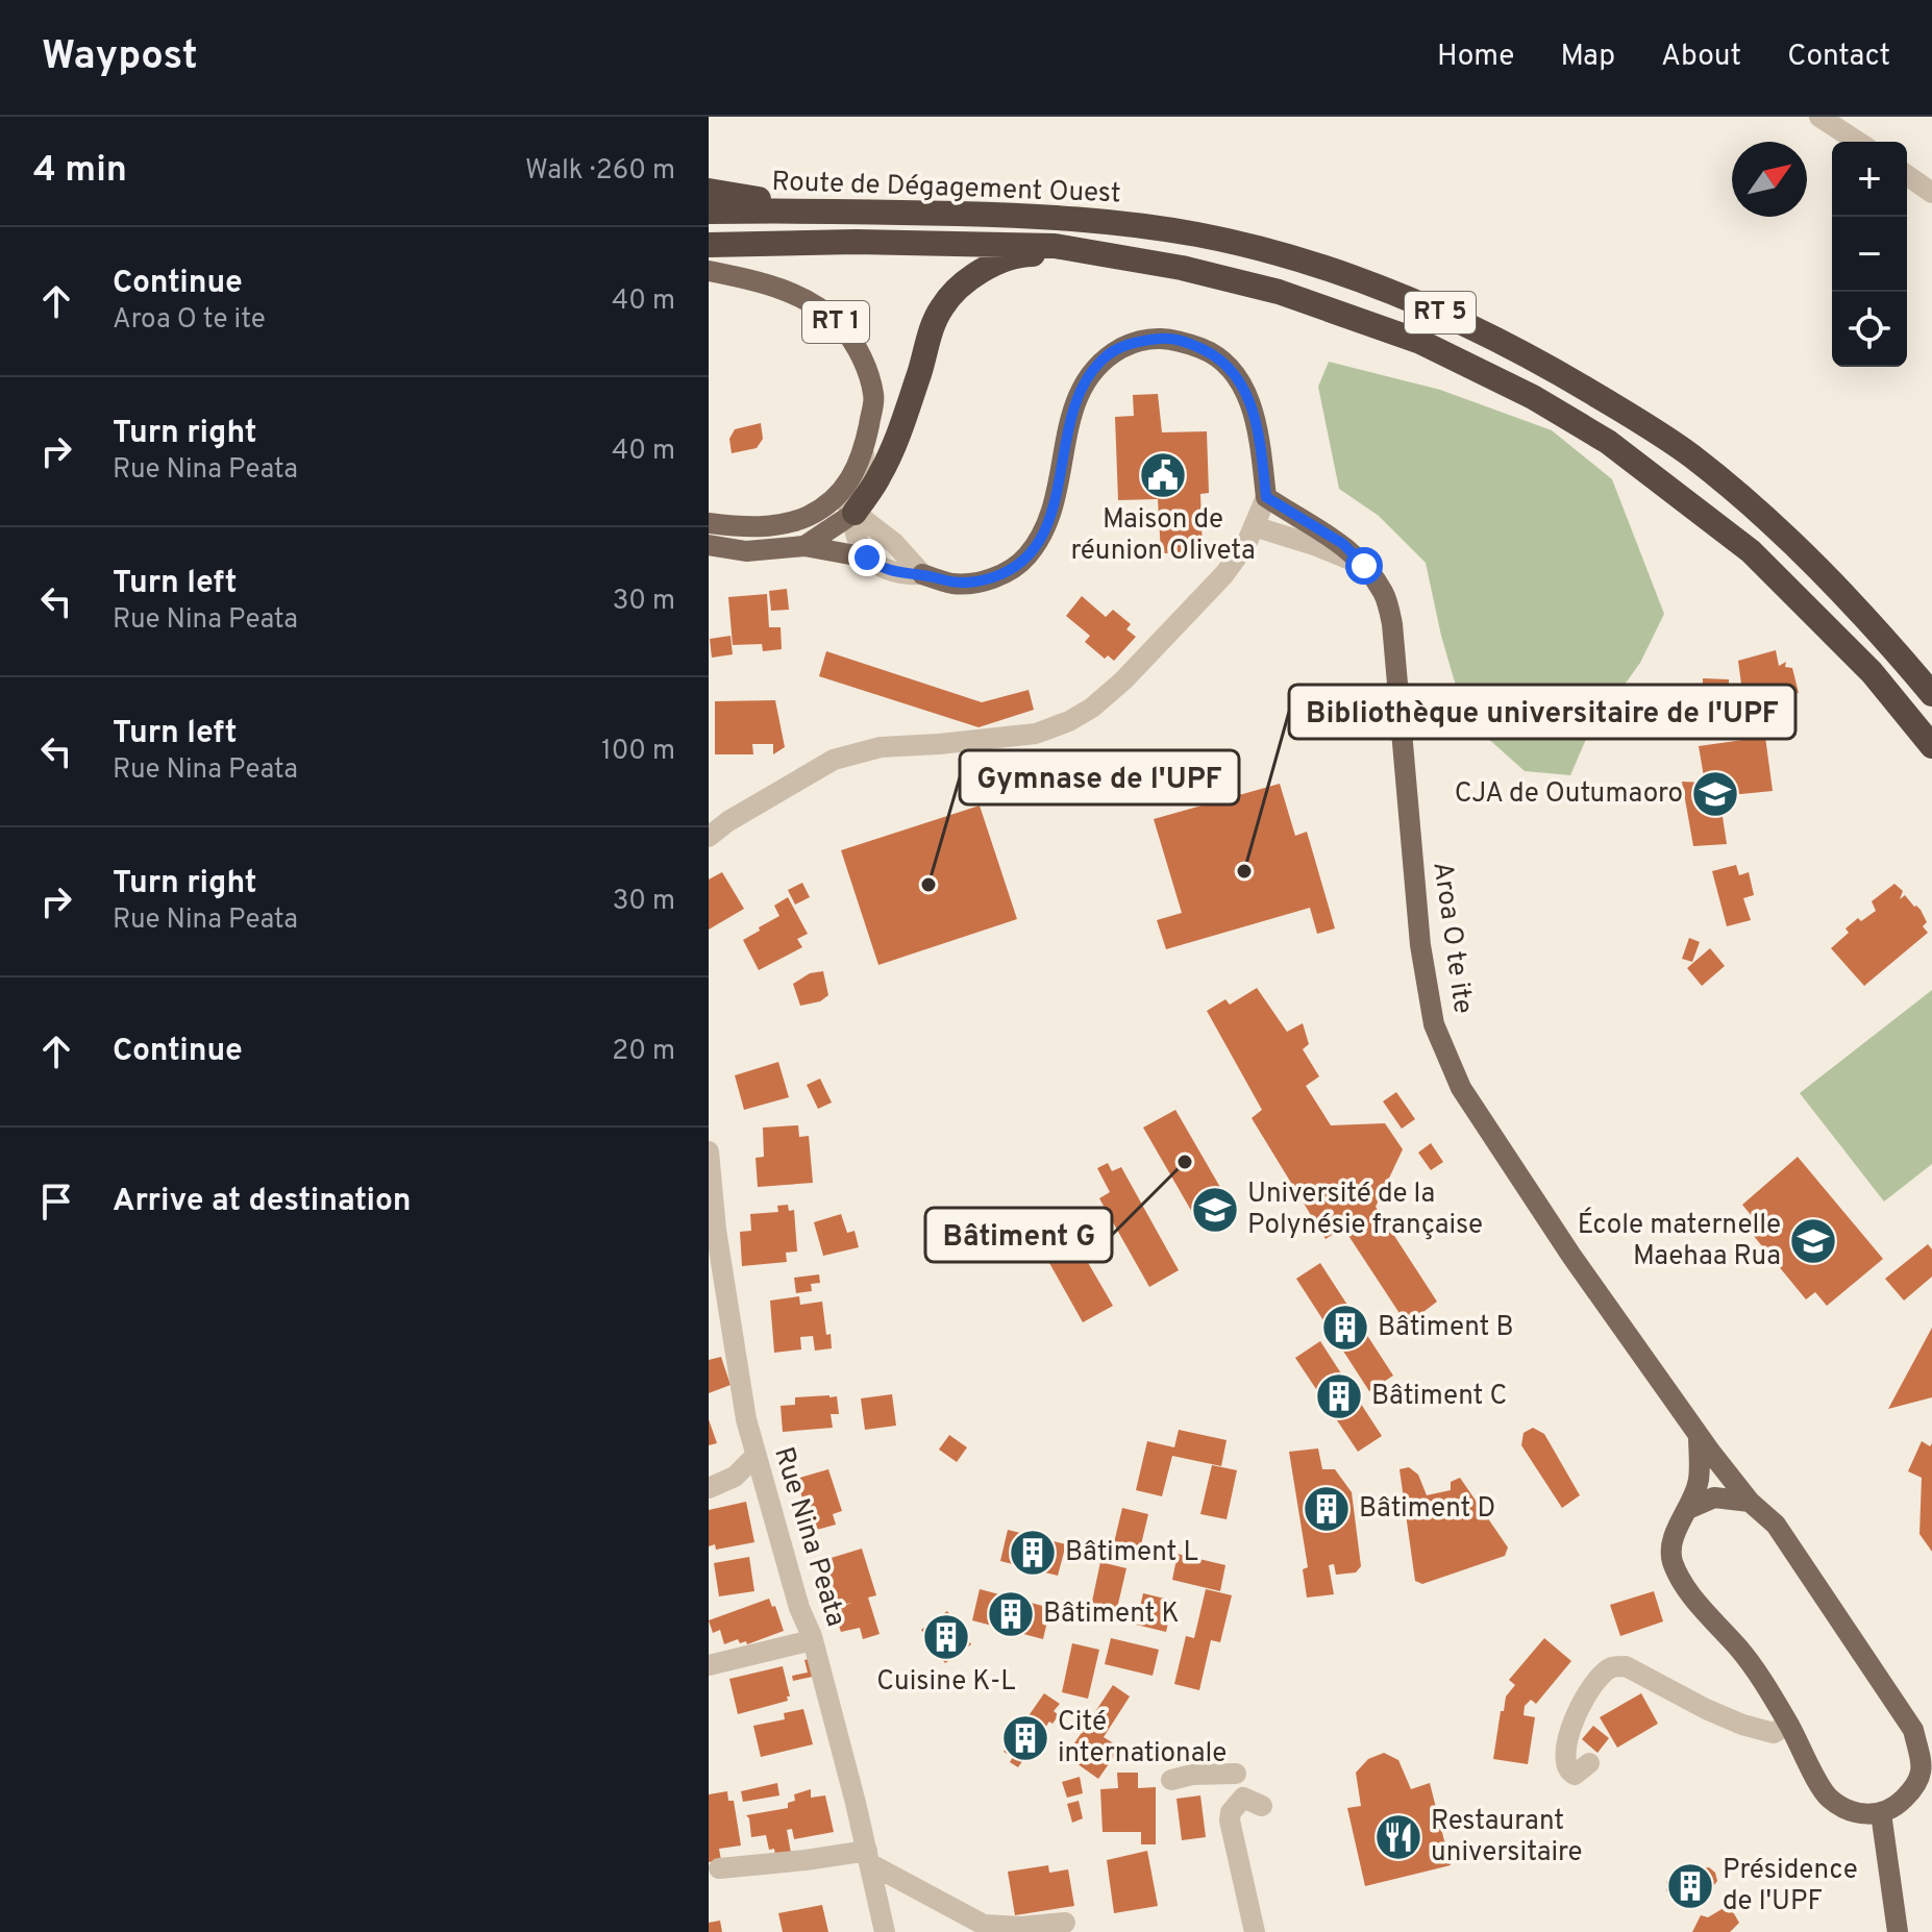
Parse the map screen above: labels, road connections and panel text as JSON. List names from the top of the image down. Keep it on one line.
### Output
{"streets":{"highway":["Route de Dégagement Ouest","RT 5"],"main road":["RT 1","Aroa O te ite"],"street":["Rue Nina Peata"]},"places":{"public building":["Maison de réunion Oliveta"],"school or university":["CJA de Outumaoro","Université de la Polynésie française","École maternelle Maehaa Rua"],"other":["Bibliothèque universitaire de l'UPF","Gymnase de l'UPF","Bâtiment G"],"building":["Bâtiment B","Bâtiment C","Bâtiment D","Bâtiment L","Bâtiment K","Cuisine K-L","Cité internationale","Présidence de l'UPF"],"restaurant":["Restaurant universitaire"]},"north":"top right","page":{"header":"Waypost","nav":["Home","Map","About","Contact"],"heading":["4 min","Walk · 260 m"],"map_buttons":["+","−"],"list":[["Continue","Aroa O te ite","40 m"],["Turn right","Rue Nina Peata","40 m"],["Turn left","Rue Nina Peata","30 m"],["Turn left","Rue Nina Peata","100 m"],["Turn right","Rue Nina Peata","30 m"],["Continue","20 m"],"Arrive at destination"]}}
